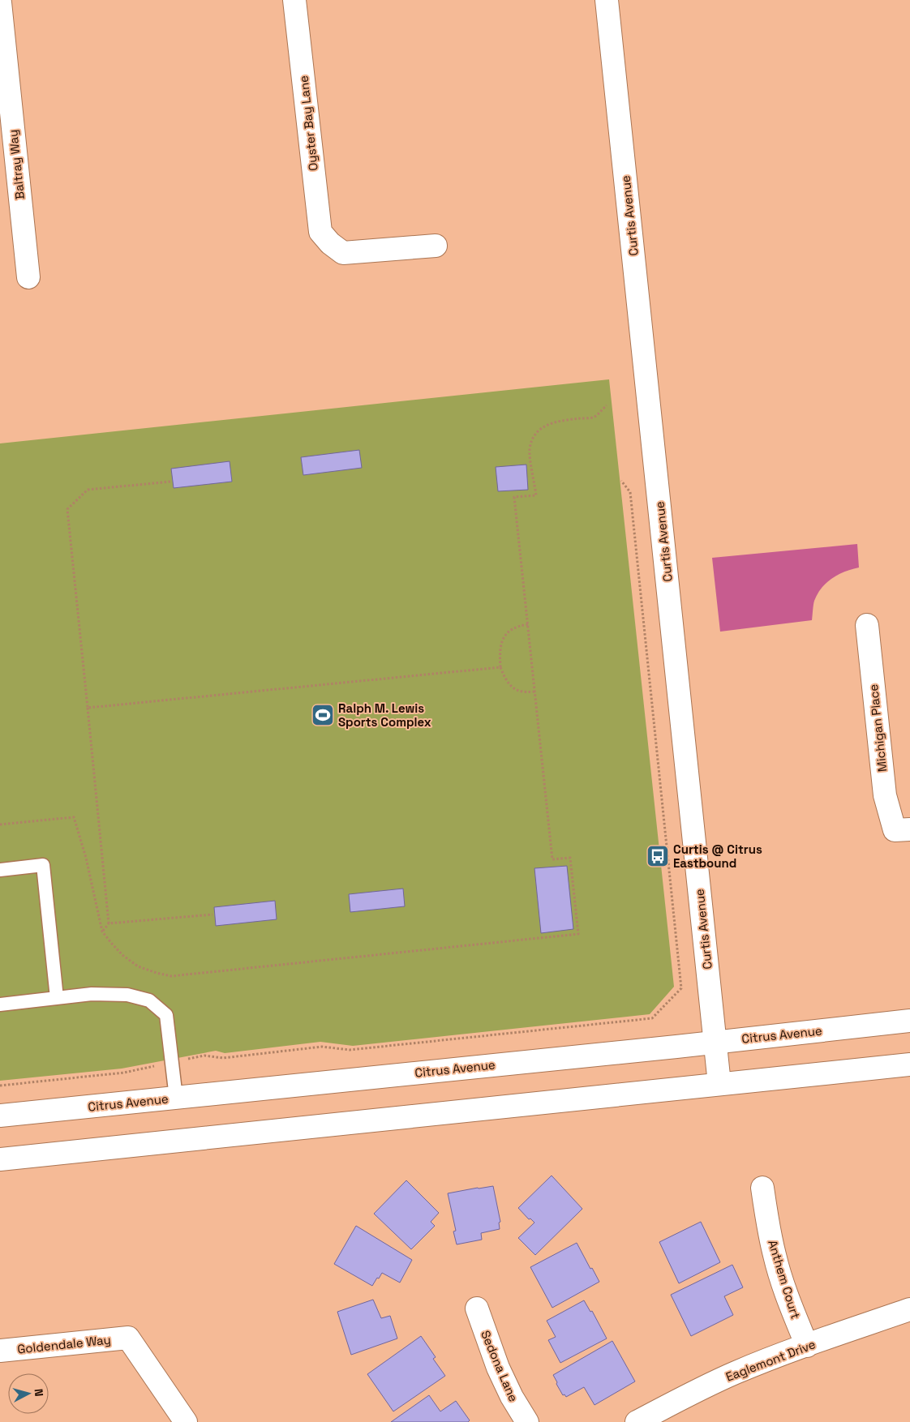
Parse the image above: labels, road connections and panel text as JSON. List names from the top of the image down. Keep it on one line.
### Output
{"streets":{"street":["Oyster Bay Lane","Baltray Way","Curtis Avenue","Michigan Place","Citrus Avenue","Anthem Court","Goldendale Way","Eaglemont Drive","Sedona Lane"]},"crossings":[["Curtis Avenue","Citrus Avenue"],["Anthem Court","Eaglemont Drive"]],"places":{"sports":["Ralph M. Lewis Sports Complex"],"bus stop":["Curtis @ Citrus Eastbound"]},"north":"right"}
